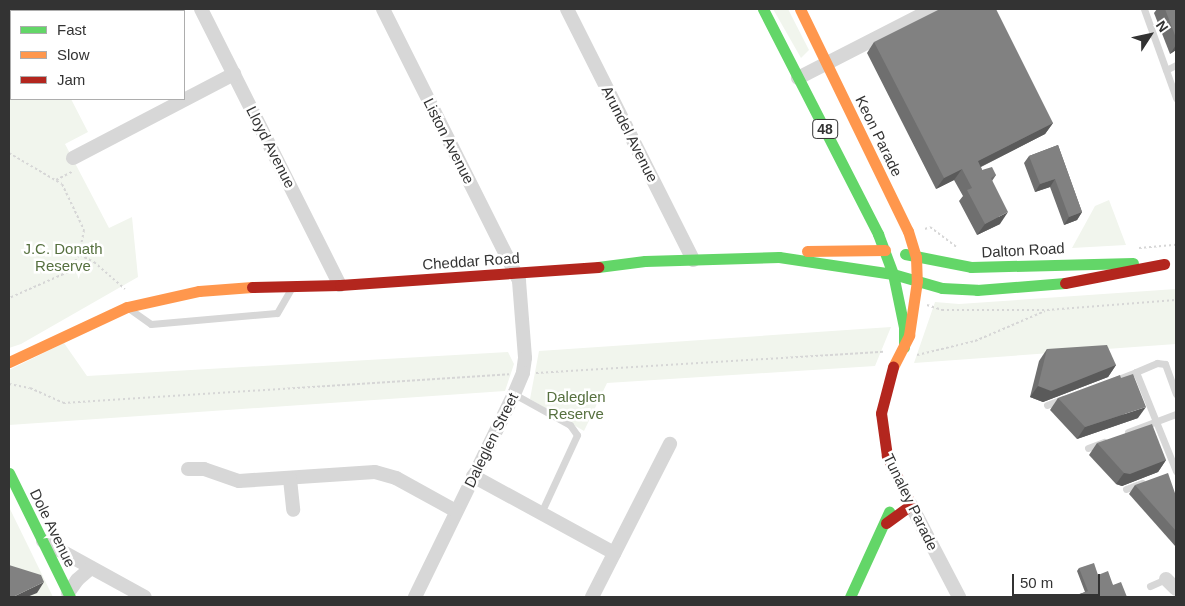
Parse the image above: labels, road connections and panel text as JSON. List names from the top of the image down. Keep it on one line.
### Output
{"streets":{"main road":["48","Keon Parade","Dalton Road","Cheddar Road","Tunaley Parade","Dole Avenue"],"street":["Arundel Avenue","Liston Avenue","Lloyd Avenue","Daleglen Street"]},"crossings":[["48","Dalton Road"],["48","Cheddar Road"],["Arundel Avenue","Cheddar Road"],["Keon Parade","Dalton Road"],["Keon Parade","Tunaley Parade"],["Liston Avenue","Cheddar Road"],["Liston Avenue","Daleglen Street"],["Lloyd Avenue","Cheddar Road"],["Dalton Road","Cheddar Road"],["Dalton Road","Tunaley Parade"],["Cheddar Road","Daleglen Street"]],"parks":["J.C. Donath Reserve","Daleglen Reserve"],"legend":["Fast","Slow","Jam"],"scale_bar":"50 m","north":"top right"}
